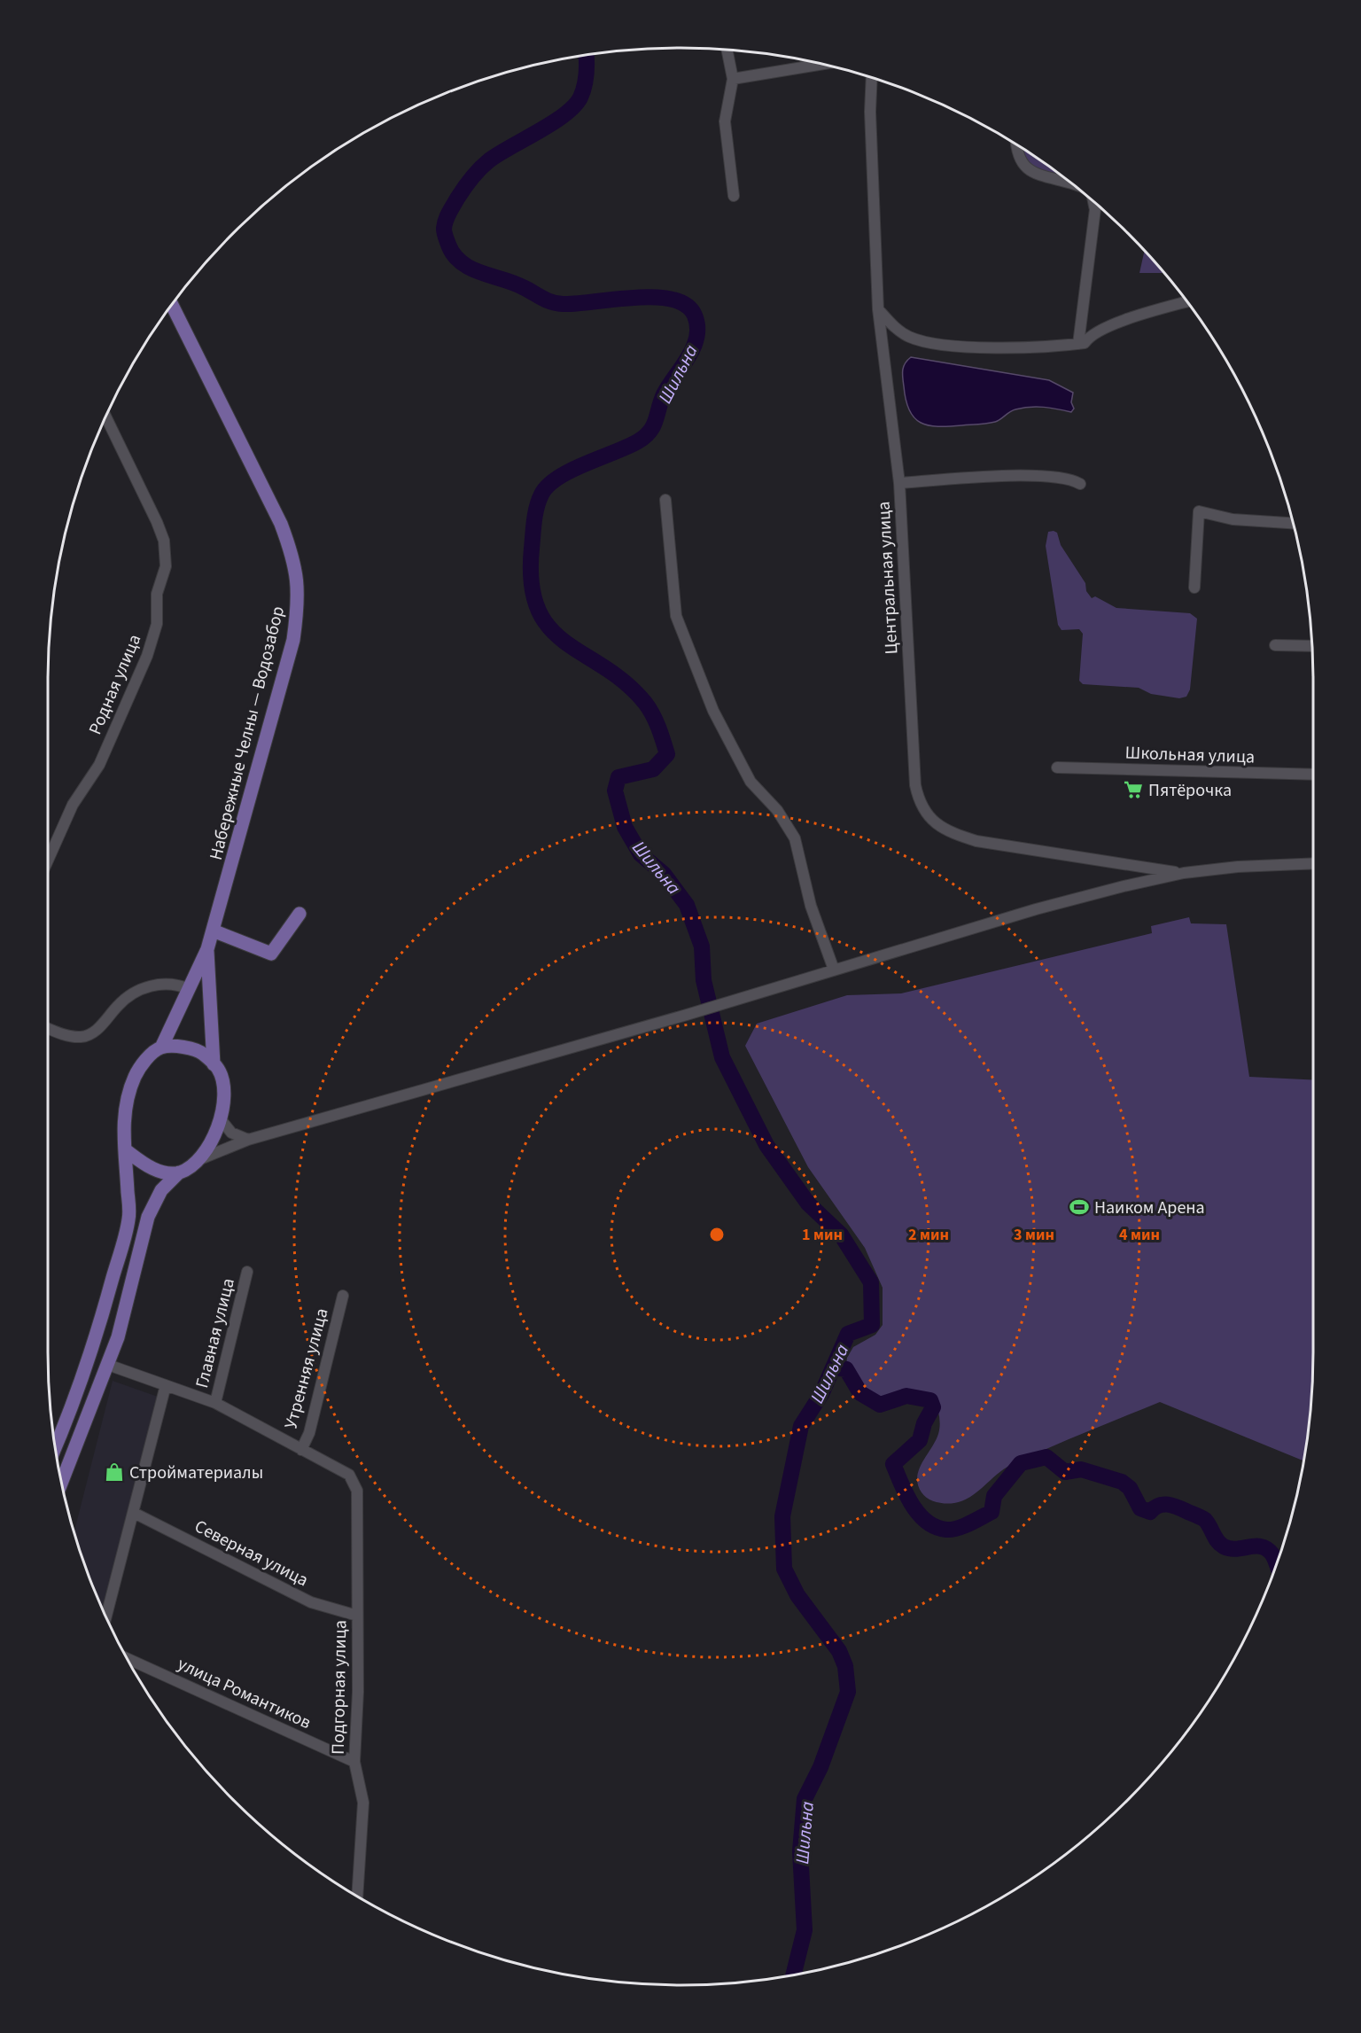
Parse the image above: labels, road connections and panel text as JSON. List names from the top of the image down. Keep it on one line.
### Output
{"streets":{"main road":["Набережные Челны — Водозабор"],"street":["Центральная улица","Родная улица","Школьная улица","Главная улица","Утренняя улица","Северная улица","Подгорная улица","улица Романтиков"]},"crossings":[["Главная улица","Северная улица"],["Утренняя улица","Подгорная улица"],["Северная улица","Подгорная улица"],["Подгорная улица","улица Романтиков"]],"water":["Шильна"],"places":{"supermarket":["Пятёрочка"],"sports":["Наиком Арена"],"shop":["Стройматериалы"]},"rings":["1 мин","2 мин","3 мин","4 мин"]}
